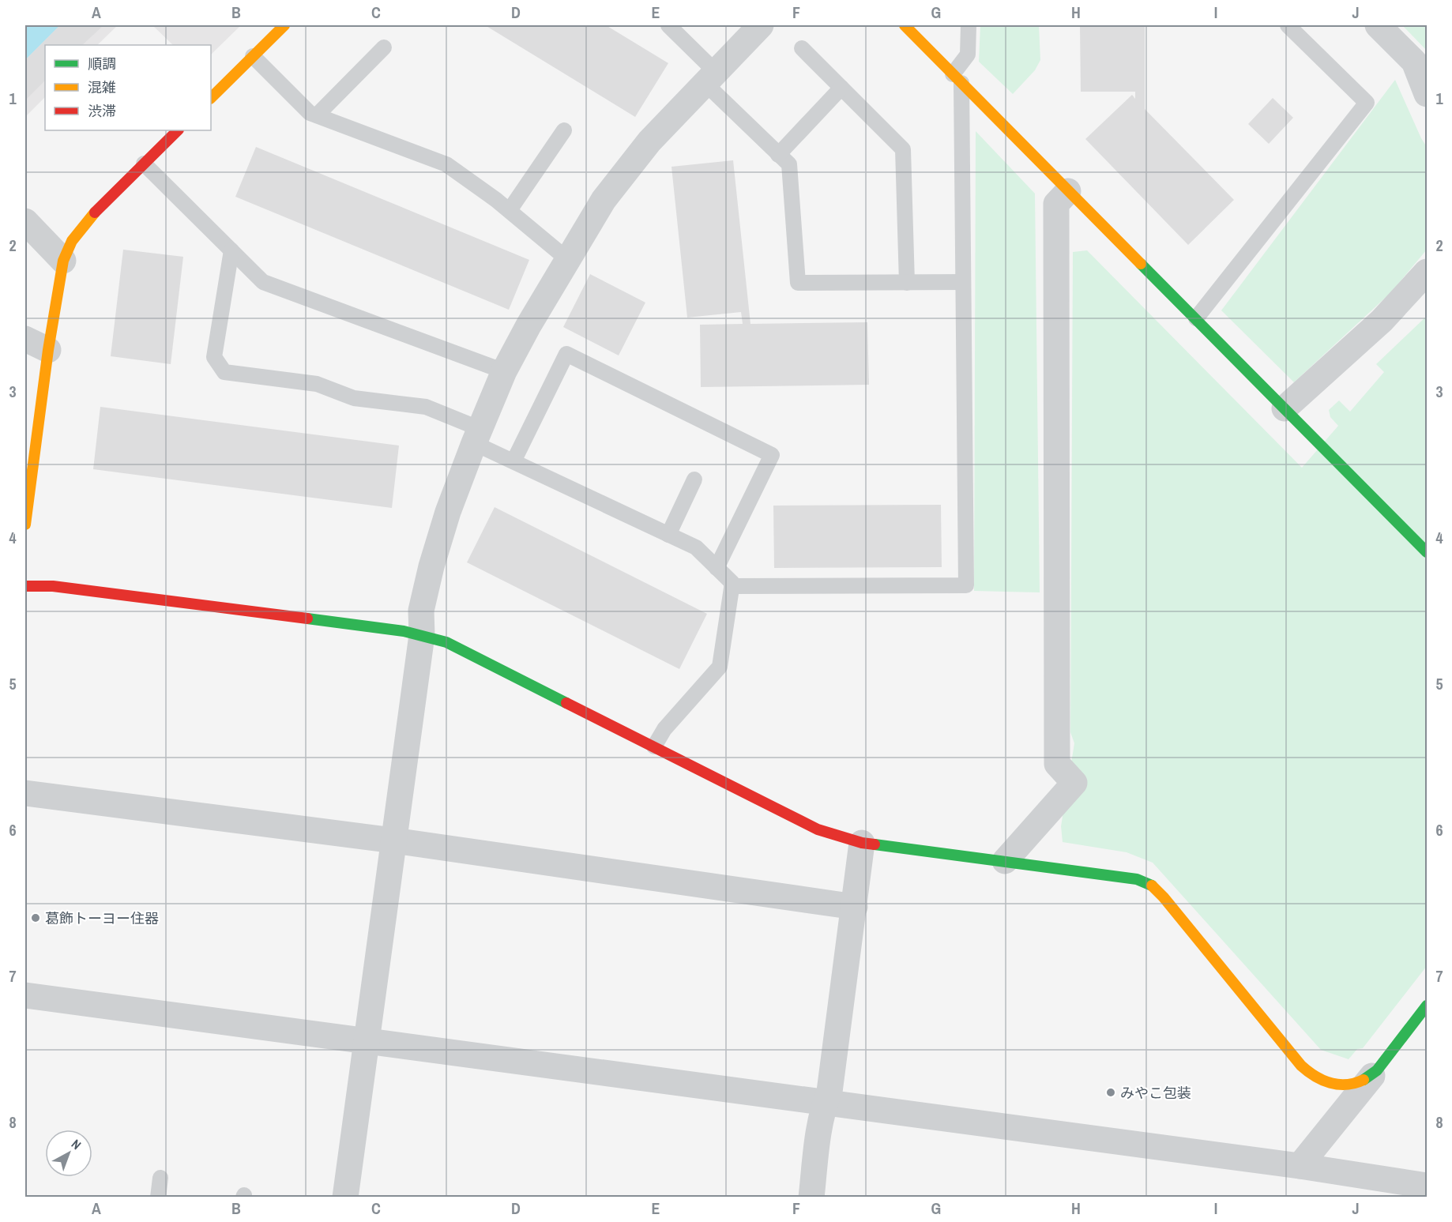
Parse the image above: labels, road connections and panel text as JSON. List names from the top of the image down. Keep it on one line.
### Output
{"places":["葛飾トーヨー住器","みやこ包装"],"legend":["順調","混雑","渋滞"],"north":"top right","grid":{"columns":["A","B","C","D","E","F","G","H","I","J"],"rows":["1","2","3","4","5","6","7","8"]}}
